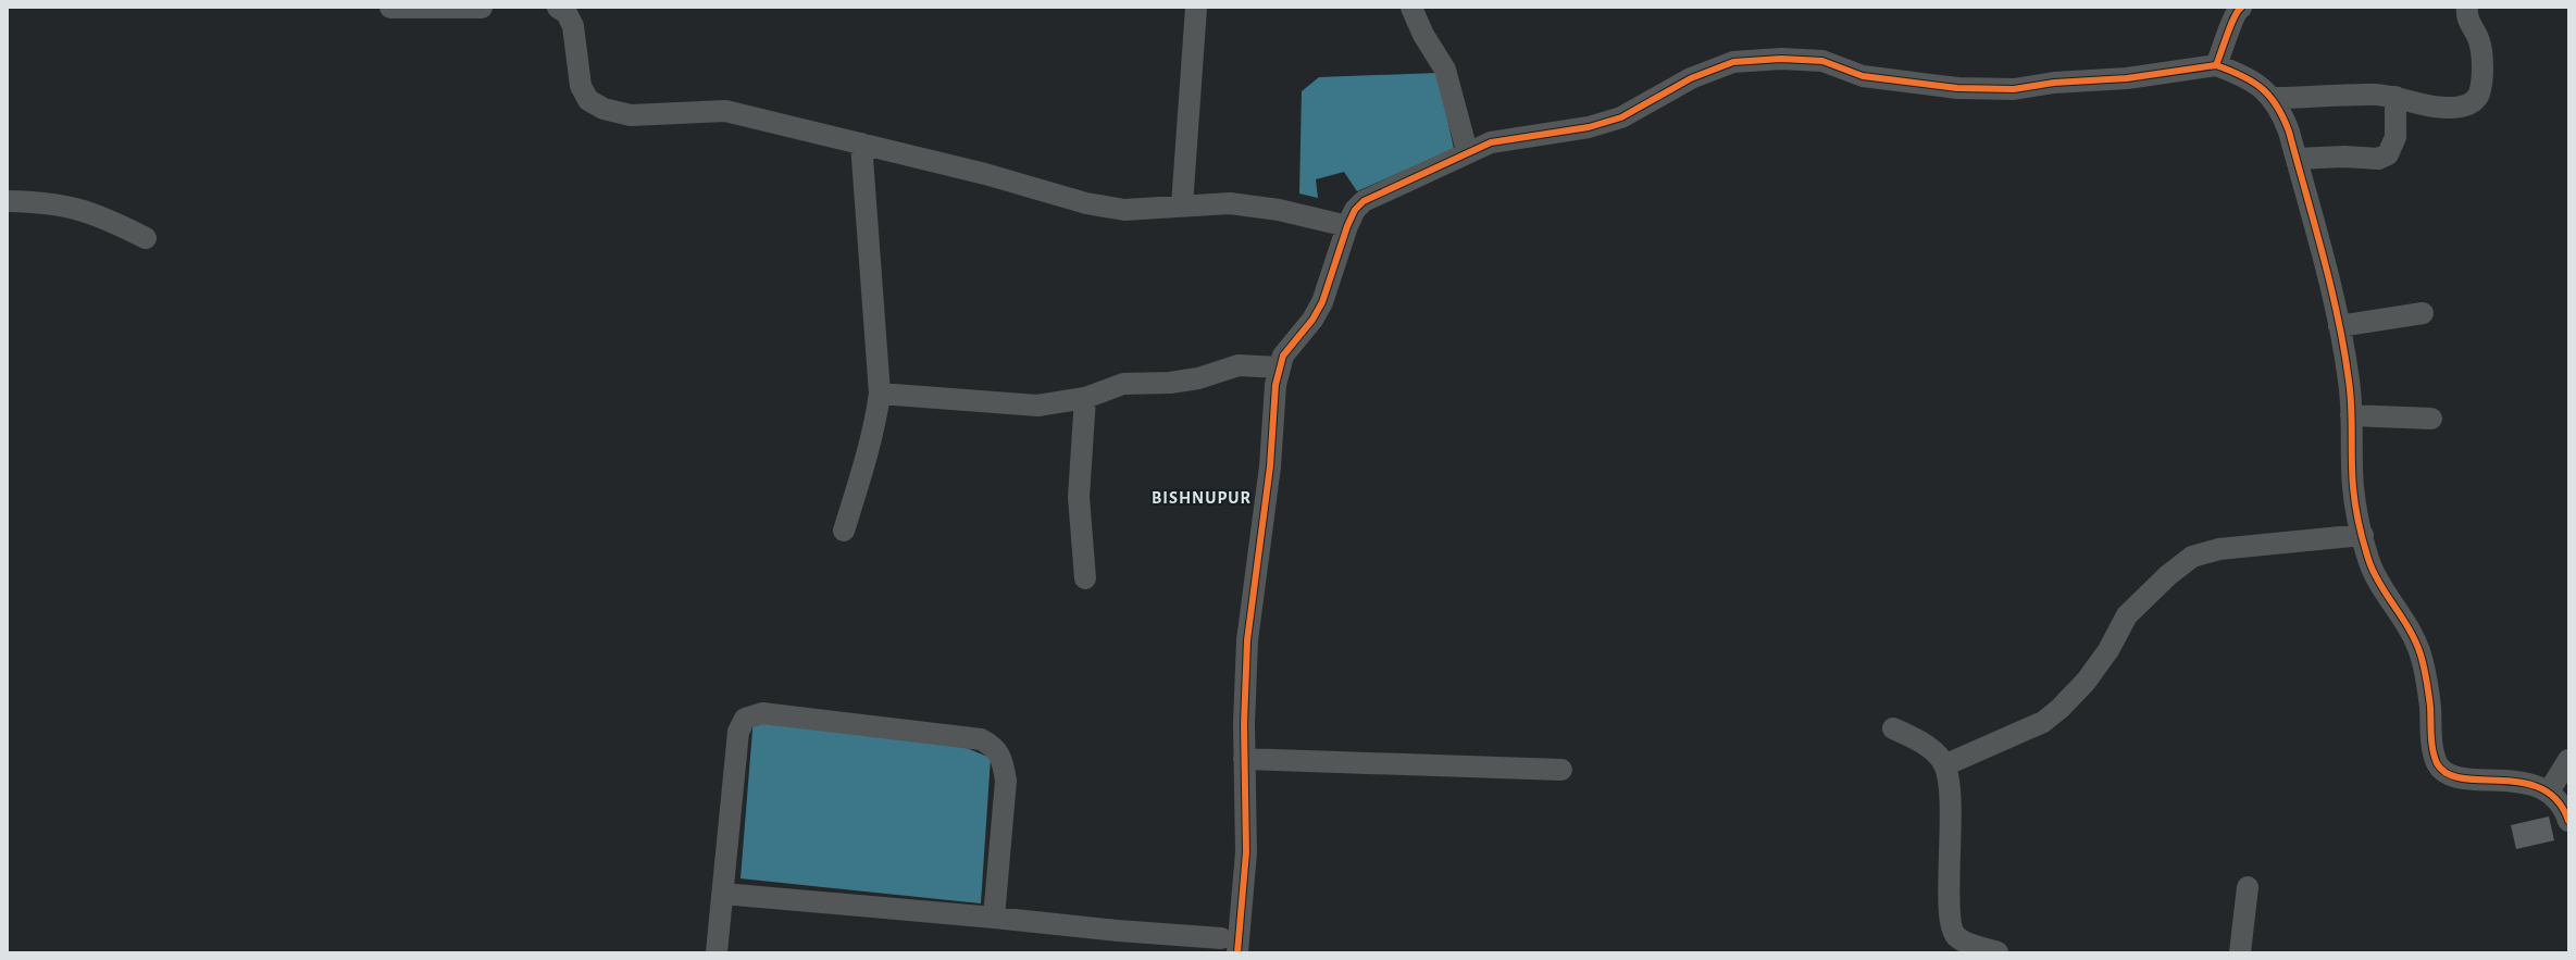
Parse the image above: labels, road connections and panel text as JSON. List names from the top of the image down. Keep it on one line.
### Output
{"districts":["BISHNUPUR"]}
